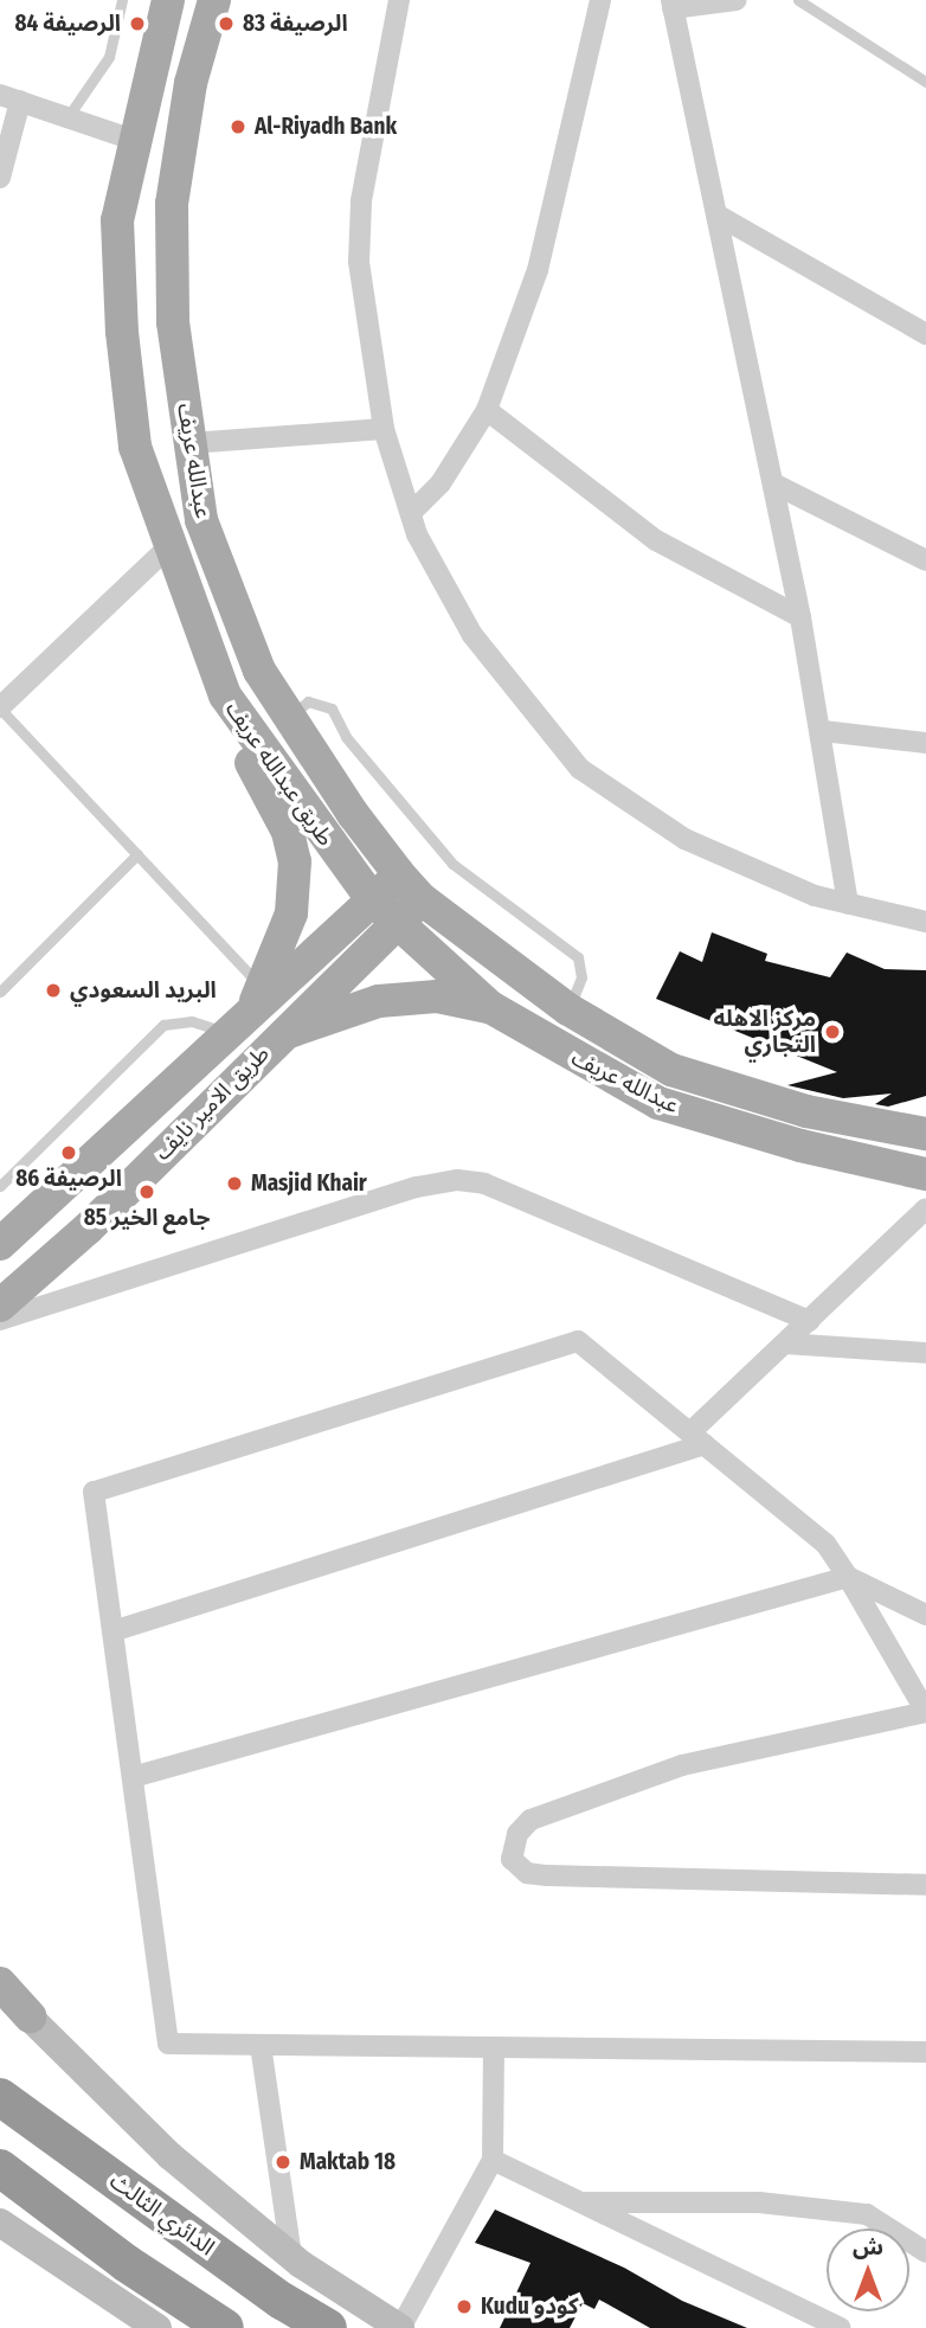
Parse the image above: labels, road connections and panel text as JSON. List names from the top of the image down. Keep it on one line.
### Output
{"streets":{"highway":["الدائري الثالث"],"main road":["عبدالله عريف","طريق عبدالله عريف","طريق الامير نايف"]},"crossings":[["عبدالله عريف","طريق عبدالله عريف"],["عبدالله عريف","طريق الامير نايف"],["طريق عبدالله عريف","طريق الامير نايف"]],"places":["الرصيفة 84","الرصيفة 83","Al-Riyadh Bank","البريد السعودي","مركز الاهله التجاري","الرصيفة 86","Masjid Khair","جامع الخير 85","Maktab 18","Kudu كودو"],"north":"top"}
